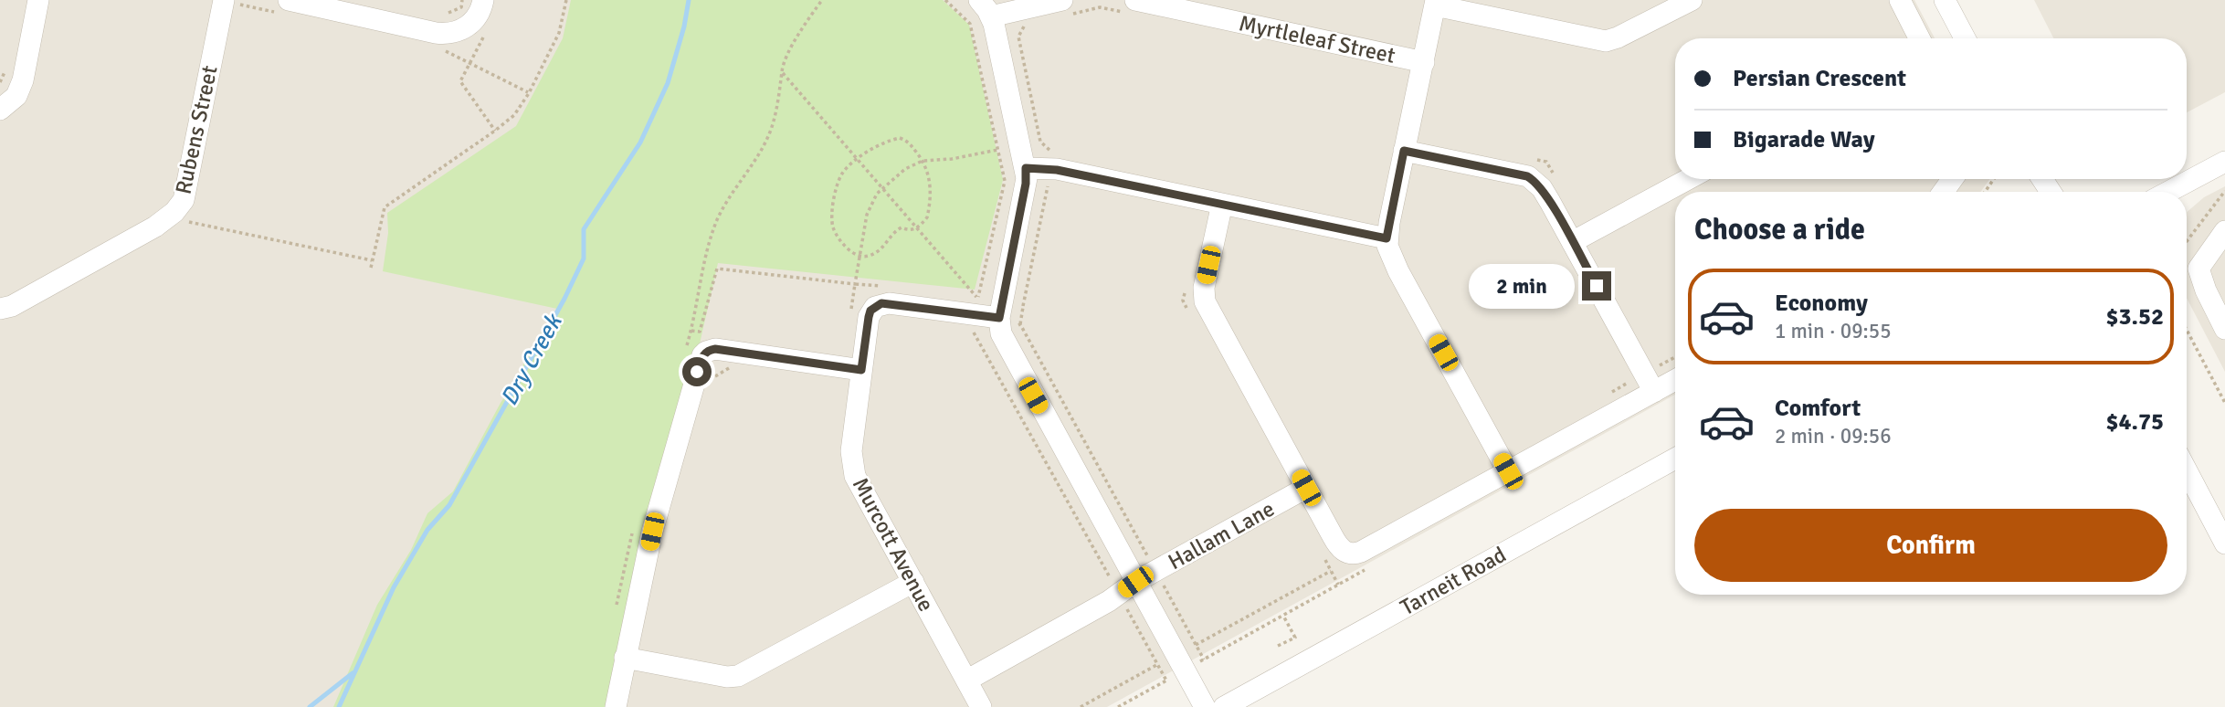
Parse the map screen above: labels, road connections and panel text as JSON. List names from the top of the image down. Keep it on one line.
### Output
{"streets":{"street":["Myrtleleaf Street","Rubens Street","Hallam Lane","Murcott Avenue","Tarneit Road"]},"crossings":[["Hallam Lane","Murcott Avenue"]],"water":["Dry Creek"],"page":{"banner":["Persian Crescent","Bigarade Way"],"heading":"Choose a ride","bubble":"2 min","list":[{"name":"Economy","note":"1 min · 09:55","value":"$3.52"},{"name":"Comfort","note":"2 min · 09:56","value":"$4.75"}],"buttons":"Confirm"}}
